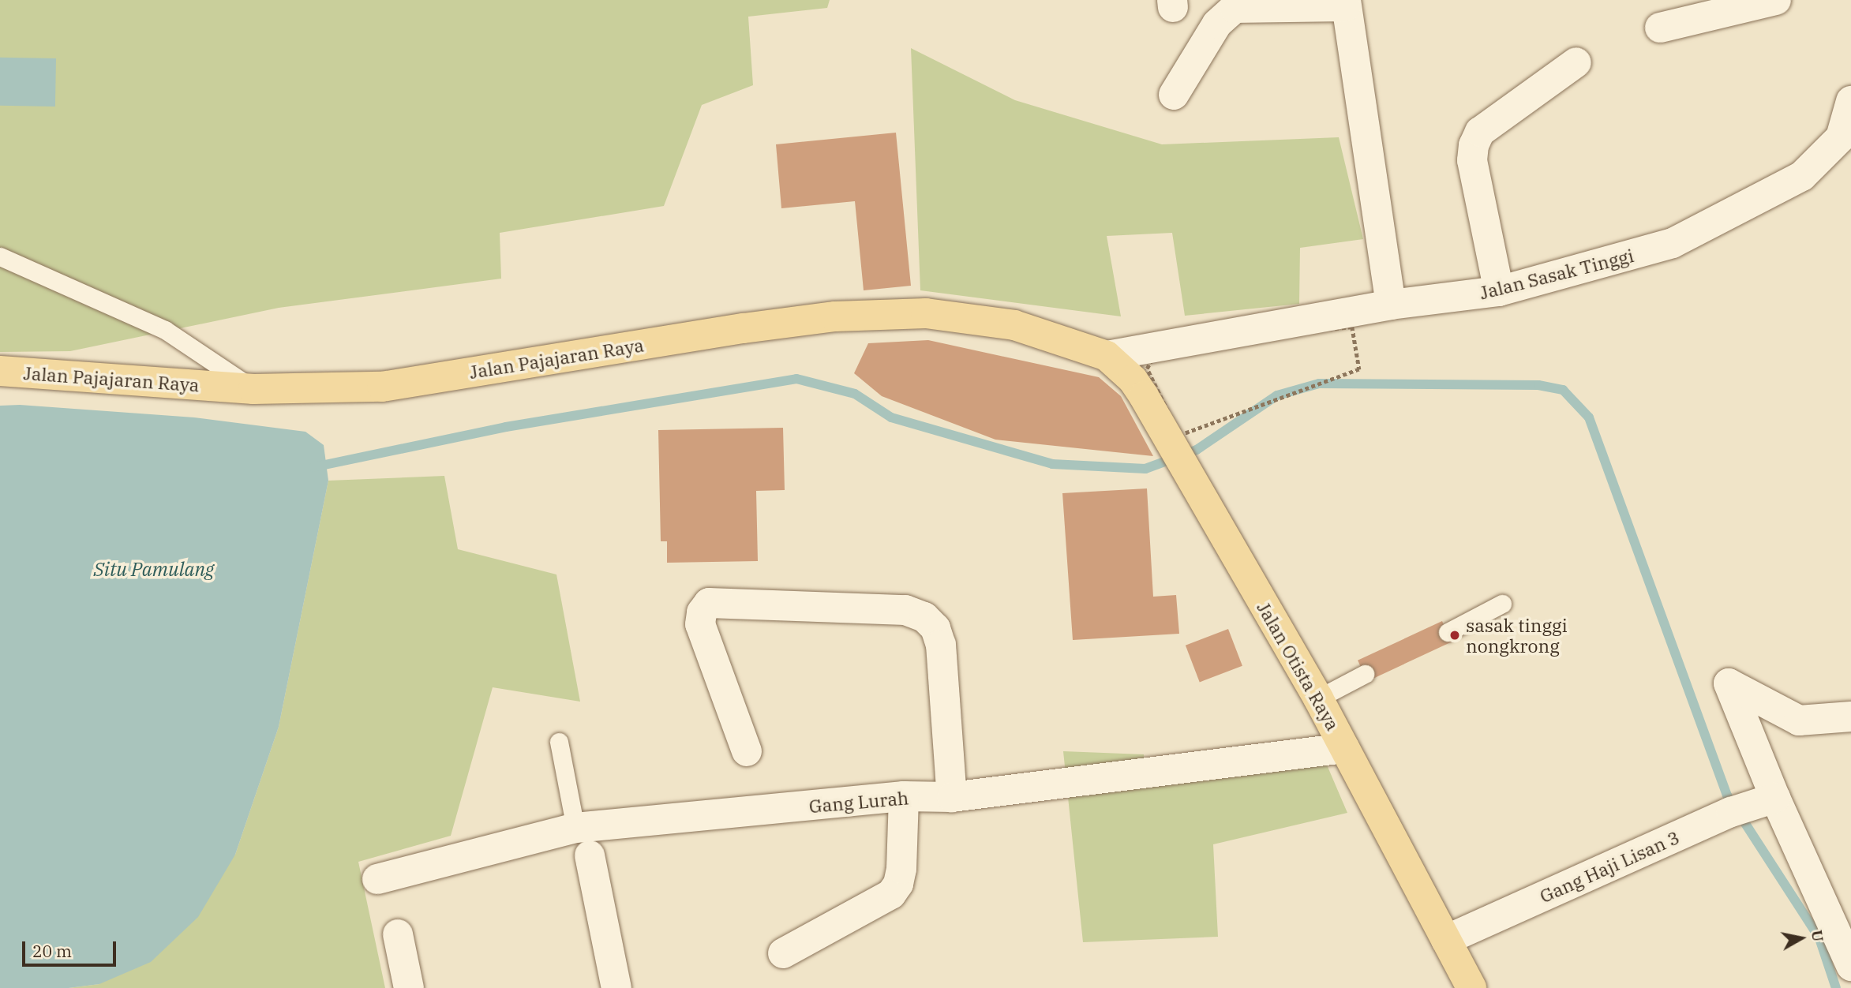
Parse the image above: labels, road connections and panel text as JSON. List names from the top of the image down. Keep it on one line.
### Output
{"streets":{"main road":["Jalan Pajajaran Raya","Jalan Otista Raya"],"street":["Jalan Sasak Tinggi","Gang Lurah","Gang Haji Lisan 3"]},"crossings":[["Jalan Sasak Tinggi","Jalan Pajajaran Raya"],["Jalan Sasak Tinggi","Jalan Otista Raya"],["Jalan Pajajaran Raya","Jalan Otista Raya"],["Jalan Otista Raya","Gang Lurah"],["Jalan Otista Raya","Gang Haji Lisan 3"]],"water":["Situ Pamulang"],"places":["sasak tinggi nongkrong"],"scale_bar":"20 m","north":"right"}
